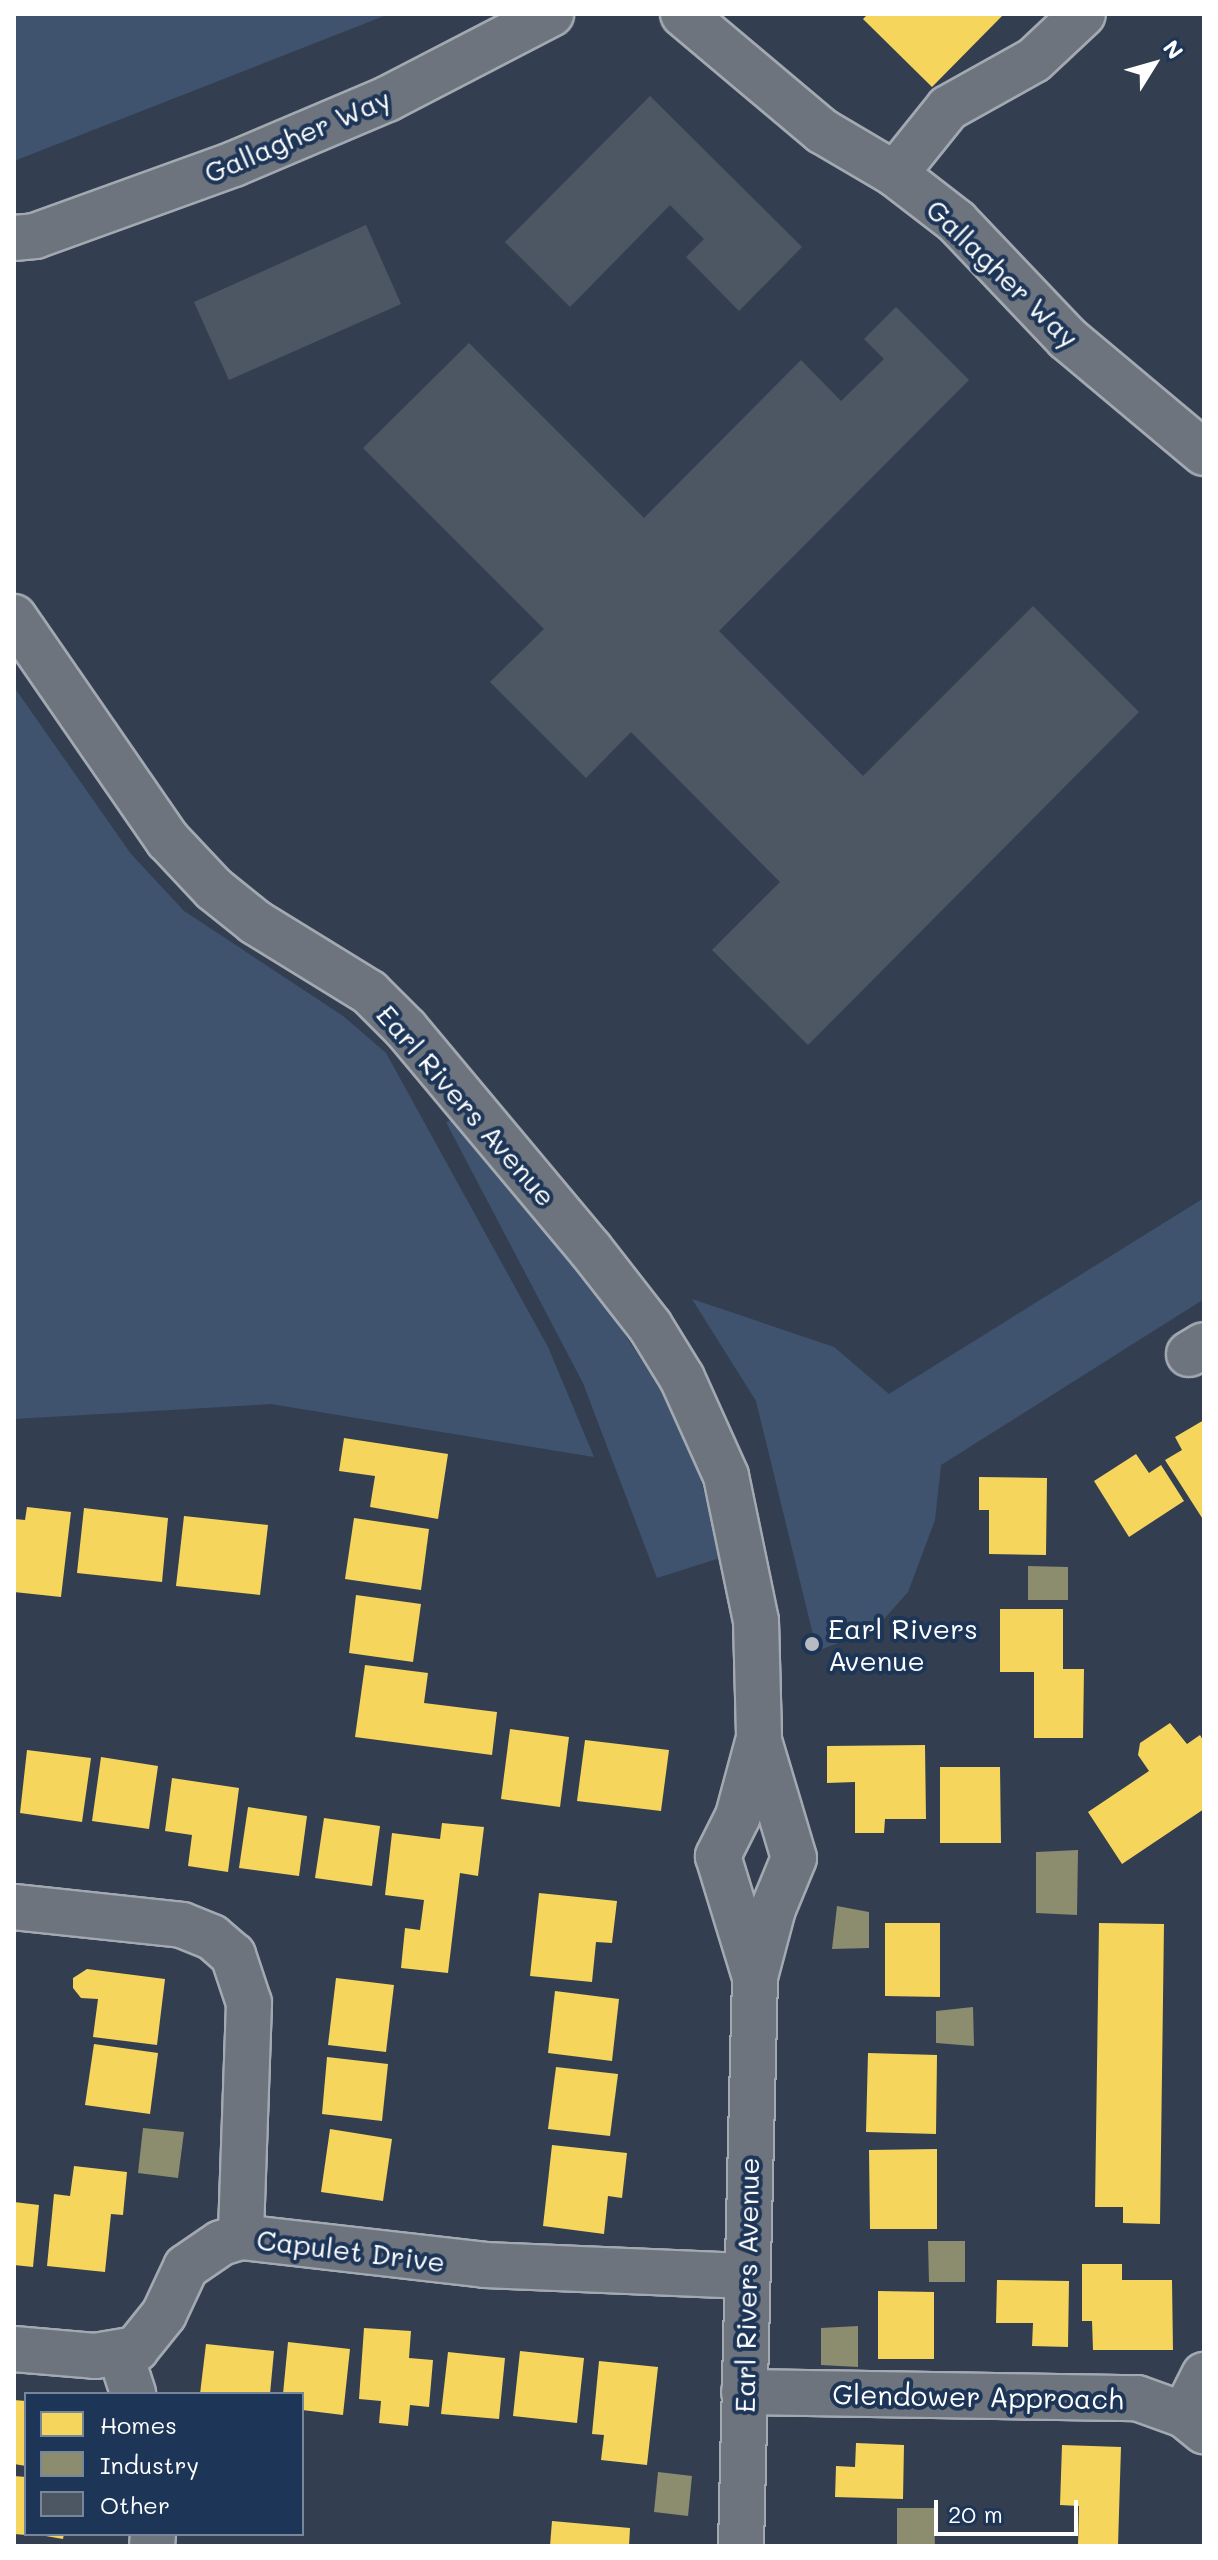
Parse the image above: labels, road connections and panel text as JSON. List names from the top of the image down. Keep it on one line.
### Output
{"streets":{"street":["Gallagher Way","Earl Rivers Avenue","Capulet Drive","Glendower Approach"]},"crossings":[["Earl Rivers Avenue","Capulet Drive"],["Earl Rivers Avenue","Glendower Approach"]],"places":["Earl Rivers Avenue"],"legend":["Homes","Industry","Other"],"scale_bar":"20 m","north":"top right"}
